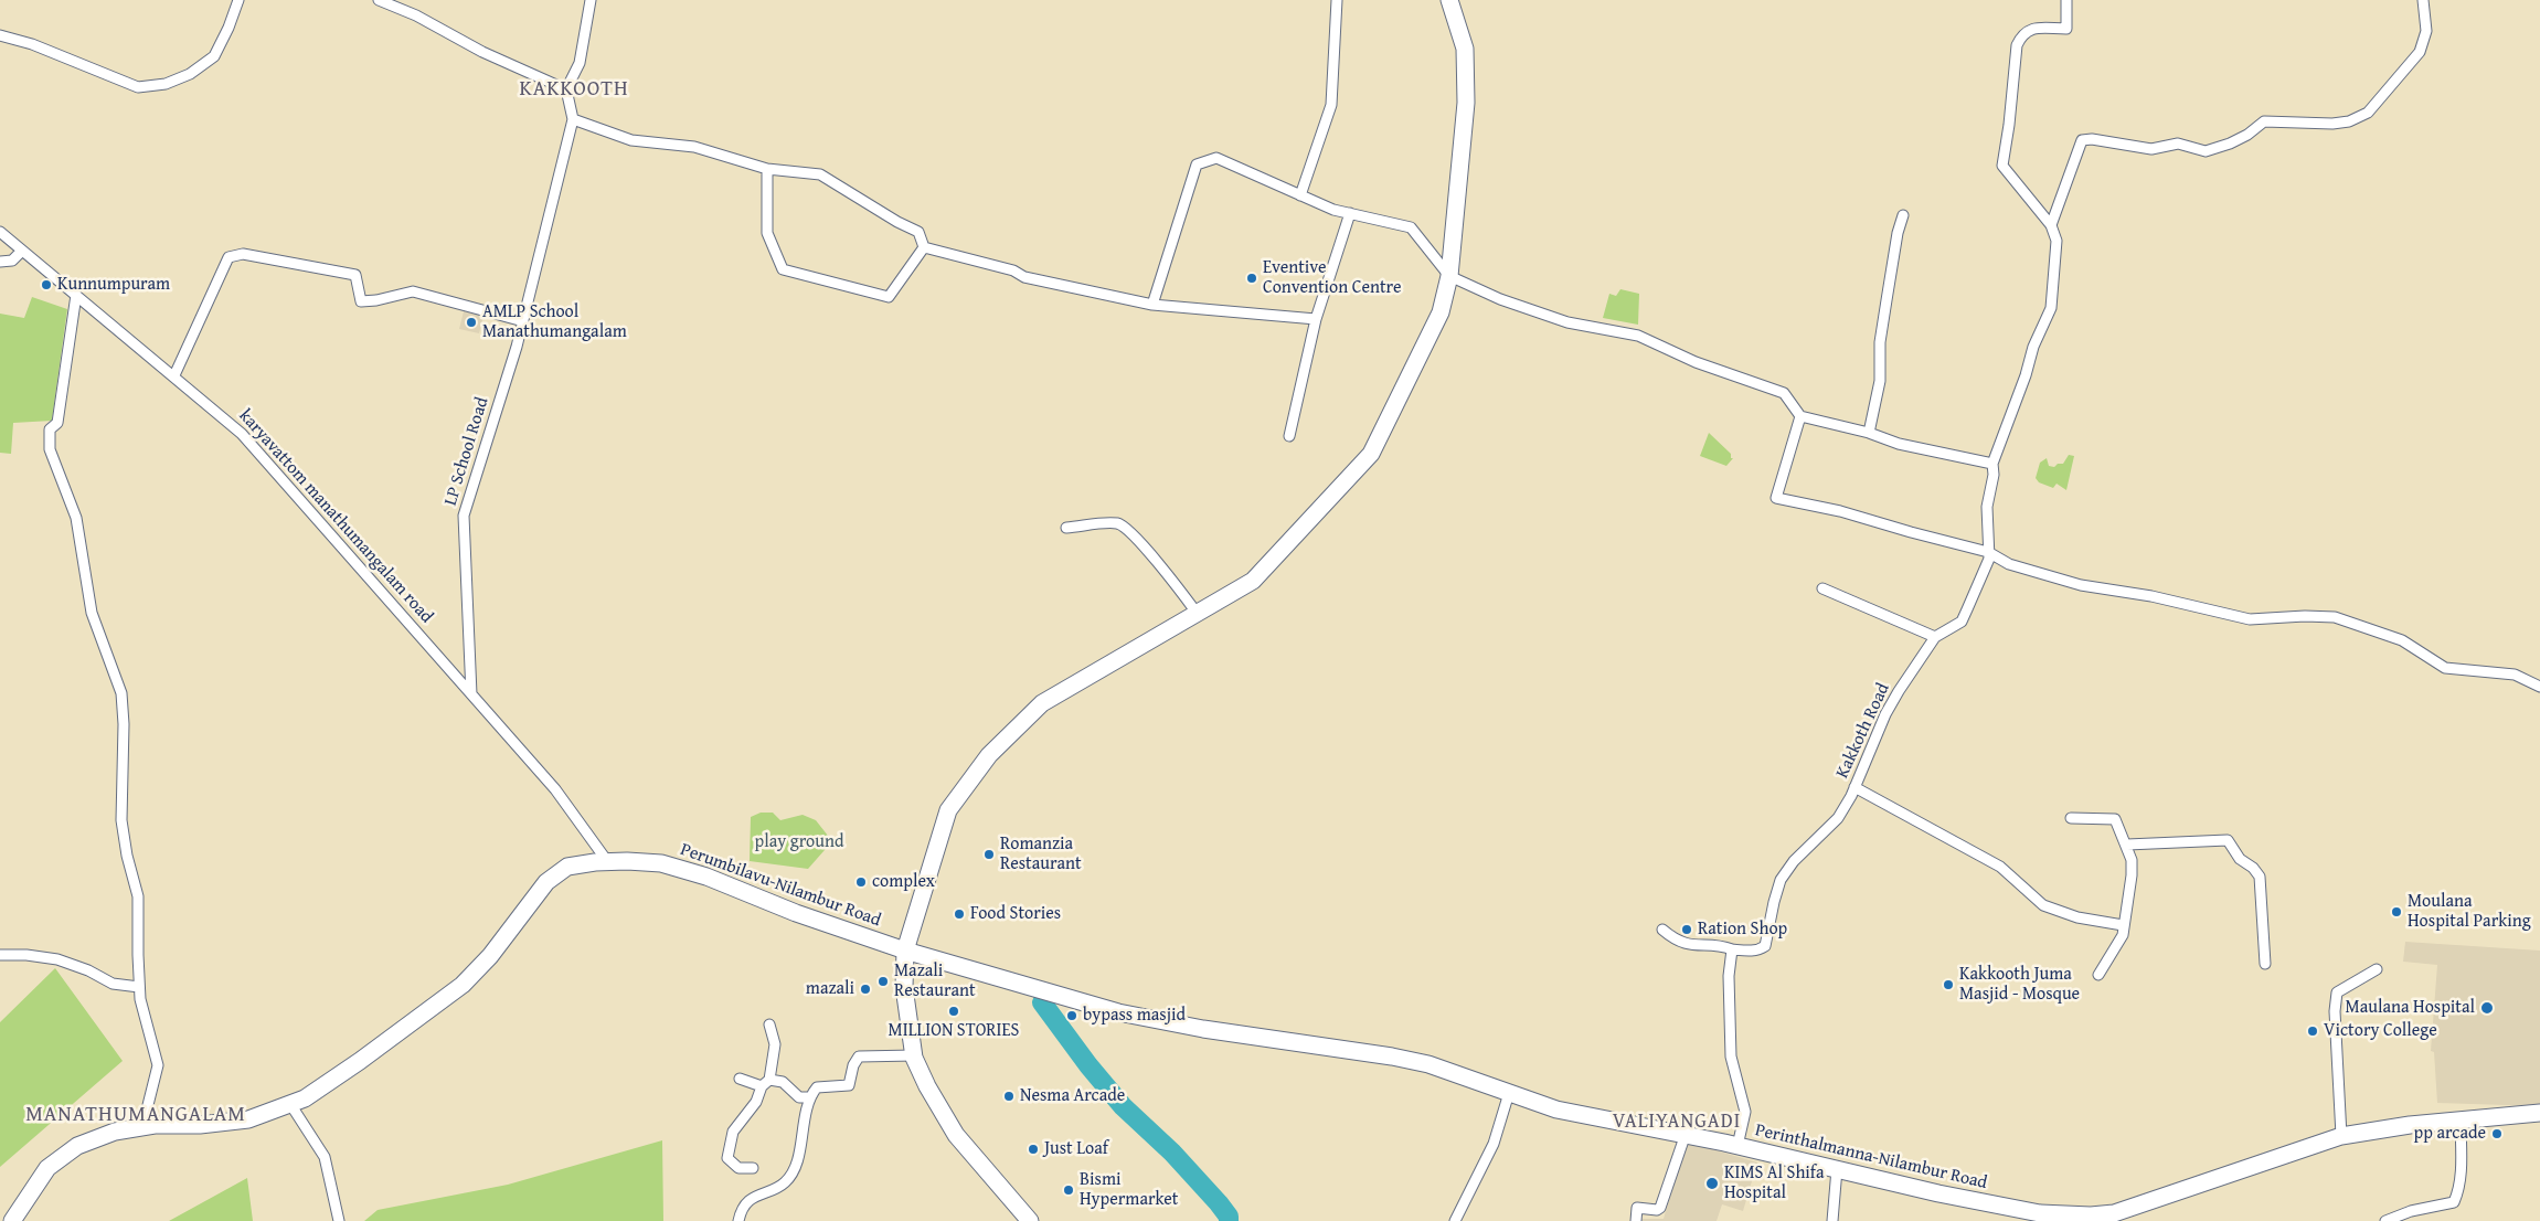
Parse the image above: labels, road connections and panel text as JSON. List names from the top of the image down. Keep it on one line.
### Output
{"streets":{"main road":["Perumbilavu-Nilambur Road","Perinthalmanna-Nilambur Road"],"street":["LP School Road","karyavattom manathumangalam road","Kakkoth Road"]},"crossings":[["LP School Road","karyavattom manathumangalam road"],["karyavattom manathumangalam road","Perumbilavu-Nilambur Road"],["Perumbilavu-Nilambur Road","Perinthalmanna-Nilambur Road"]],"districts":["KAKKOOTH","MANATHUMANGALAM","VALIYANGADI"],"parks":["play ground"],"places":["Eventive Convention Centre","Kunnumpuram","AMLP School Manathumangalam","Romanzia Restaurant","complex","Moulana Hospital Parking","Food Stories","Ration Shop","Mazali Restaurant","Kakkooth Juma Masjid - Mosque","mazali","Maulana Hospital","MILLION STORIES","bypass masjid","Victory College","Nesma Arcade","pp arcade","Just Loaf","KIMS Al Shifa Hospital","Bismi Hypermarket"]}
